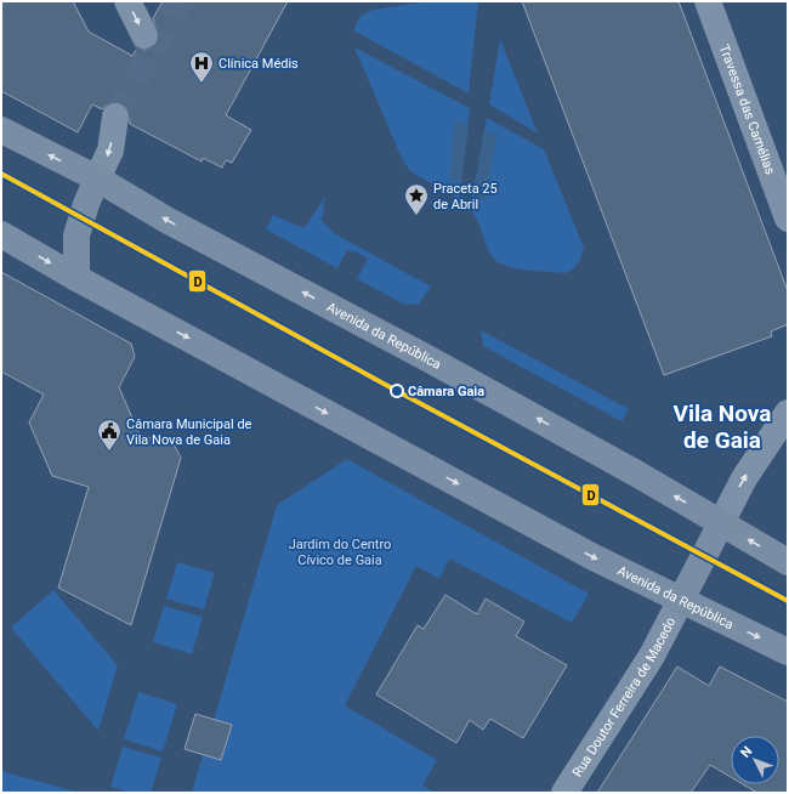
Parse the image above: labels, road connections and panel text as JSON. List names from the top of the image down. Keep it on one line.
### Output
{"streets":{"main road":["Avenida da República"],"street":["Travessa das Camélias","Rua Doutor Ferreira de Macedo"]},"crossings":[["Avenida da República","Rua Doutor Ferreira de Macedo"]],"districts":["Vila Nova de Gaia"],"parks":["Jardim do Centro Cívico de Gaia"],"places":{"hospital":["Clínica Médis"],"place":["Praceta 25 de Abril"],"other":["Câmara Gaia"],"public building":["Câmara Municipal de Vila Nova de Gaia"]},"lines":["transit line D"],"north":"top left"}
